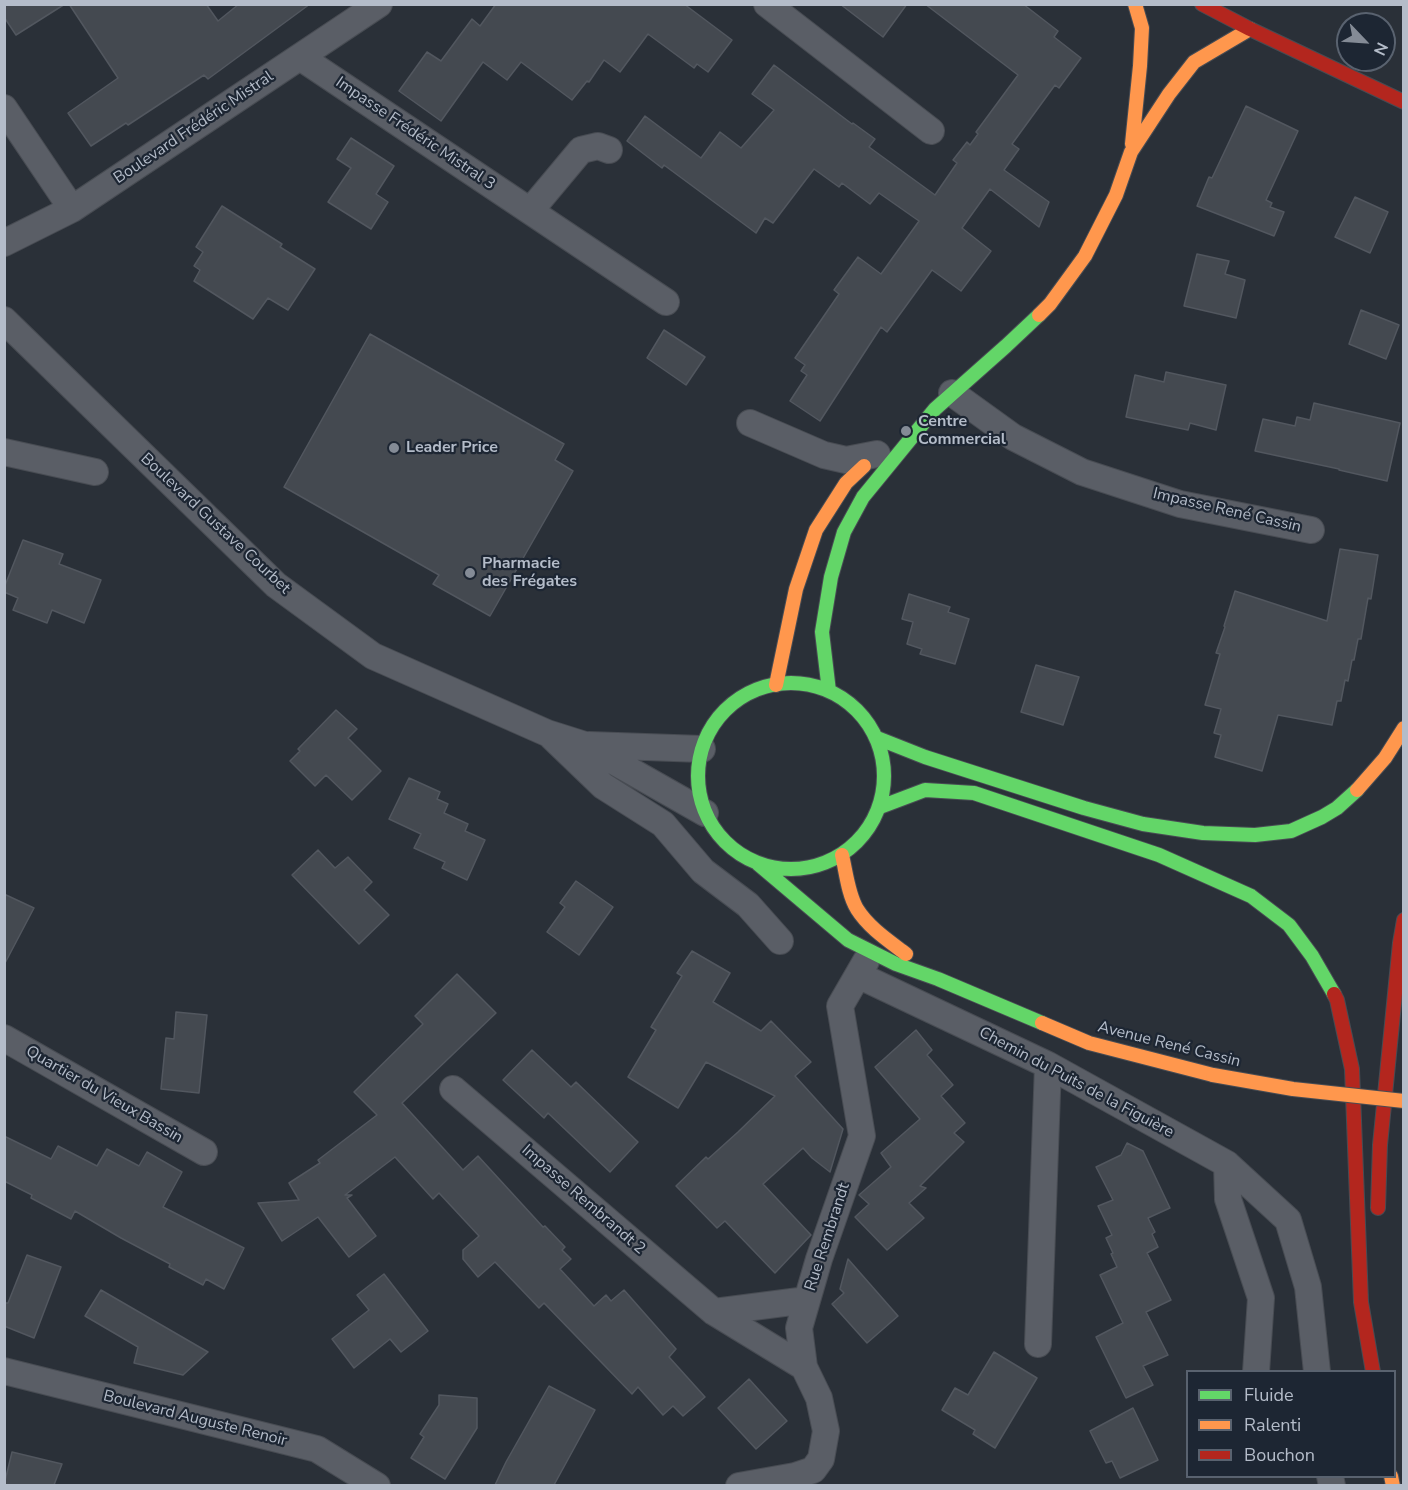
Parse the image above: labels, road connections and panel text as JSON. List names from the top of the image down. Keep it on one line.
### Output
{"streets":{"main road":["Avenue René Cassin"],"street":["Boulevard Frédéric Mistral","Impasse Frédéric Mistral 3","Impasse René Cassin","Boulevard Gustave Courbet","Chemin du Puits de la Figuière","Quartier du Vieux Bassin","Impasse Rembrandt 2","Rue Rembrandt","Boulevard Auguste Renoir"]},"crossings":[["Boulevard Frédéric Mistral","Impasse Frédéric Mistral 3"],["Boulevard Gustave Courbet","Avenue René Cassin"],["Avenue René Cassin","Rue Rembrandt"],["Chemin du Puits de la Figuière","Rue Rembrandt"],["Impasse Rembrandt 2","Rue Rembrandt"]],"places":["Centre Commercial","Leader Price","Pharmacie des Frégates"],"legend":["Fluide","Ralenti","Bouchon"],"north":"bottom right"}
